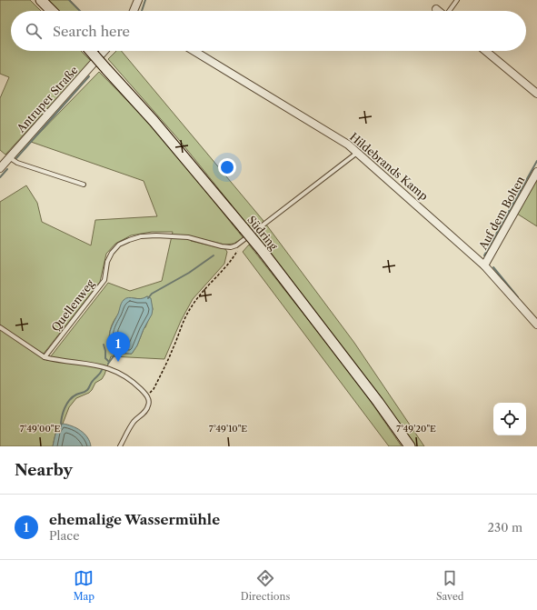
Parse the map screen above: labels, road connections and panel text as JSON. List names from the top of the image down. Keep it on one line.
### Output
{"streets":{"main road":["Südring"],"street":["Antruper Straße","Hildebrands Kamp","Auf dem Bolten"],"lane":["Quellenweg"]},"crossings":[["Hildebrands Kamp","Auf dem Bolten"],["Hildebrands Kamp","Quellenweg"]],"page":{"search":"Search here","pins":"1","heading":"Nearby","list":[{"mark":"1","name":"ehemalige Wassermühle","note":"Place","value":"230 m"}],"nav":["Map","Directions","Saved"]},"coordinates":["7°49'00\"E","7°49'10\"E","7°49'20\"E"]}
